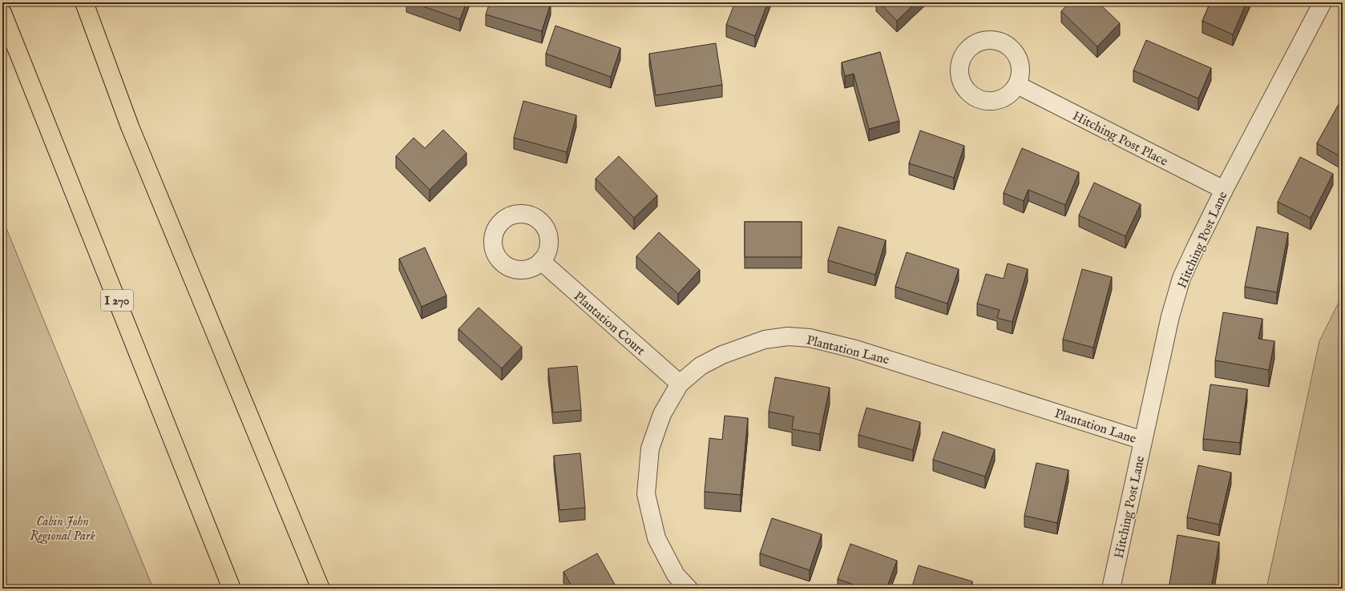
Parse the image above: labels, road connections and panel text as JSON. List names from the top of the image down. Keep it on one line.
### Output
{"streets":{"highway":["I 270"],"street":["Hitching Post Place","Hitching Post Lane","Plantation Court","Plantation Lane"]},"crossings":[["Hitching Post Place","Hitching Post Lane"],["Hitching Post Lane","Plantation Lane"],["Plantation Court","Plantation Lane"]],"parks":["Cabin John Regional Park"]}
